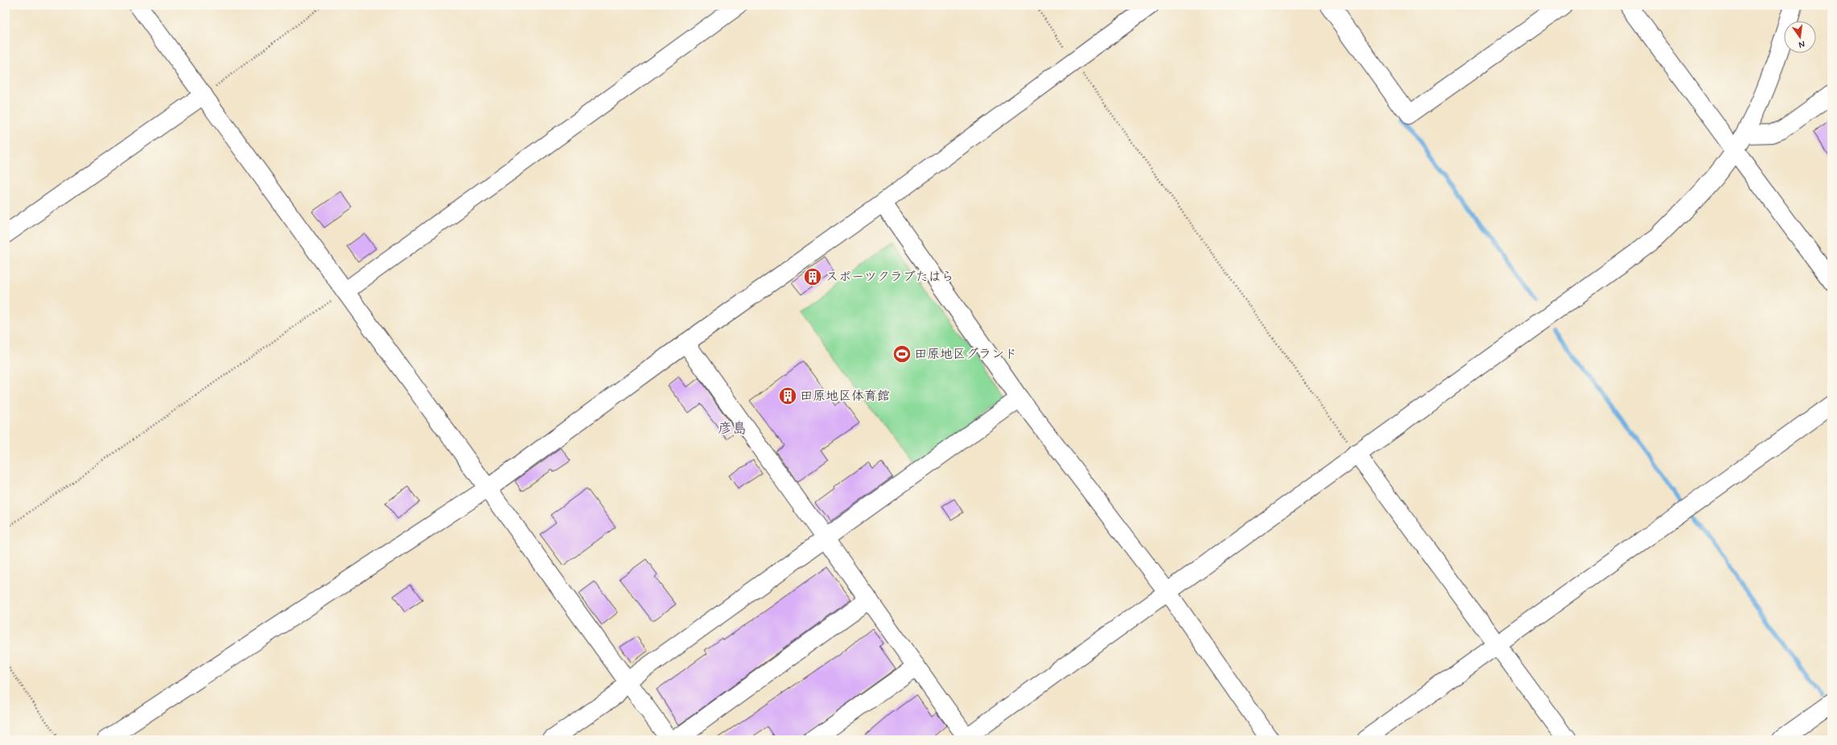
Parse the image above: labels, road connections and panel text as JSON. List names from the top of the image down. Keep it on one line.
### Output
{"districts":["彦島"],"places":{"building":["スポーツクラブたはら","田原地区体育館"],"sports":["田原地区グランド"]},"north":"bottom"}
